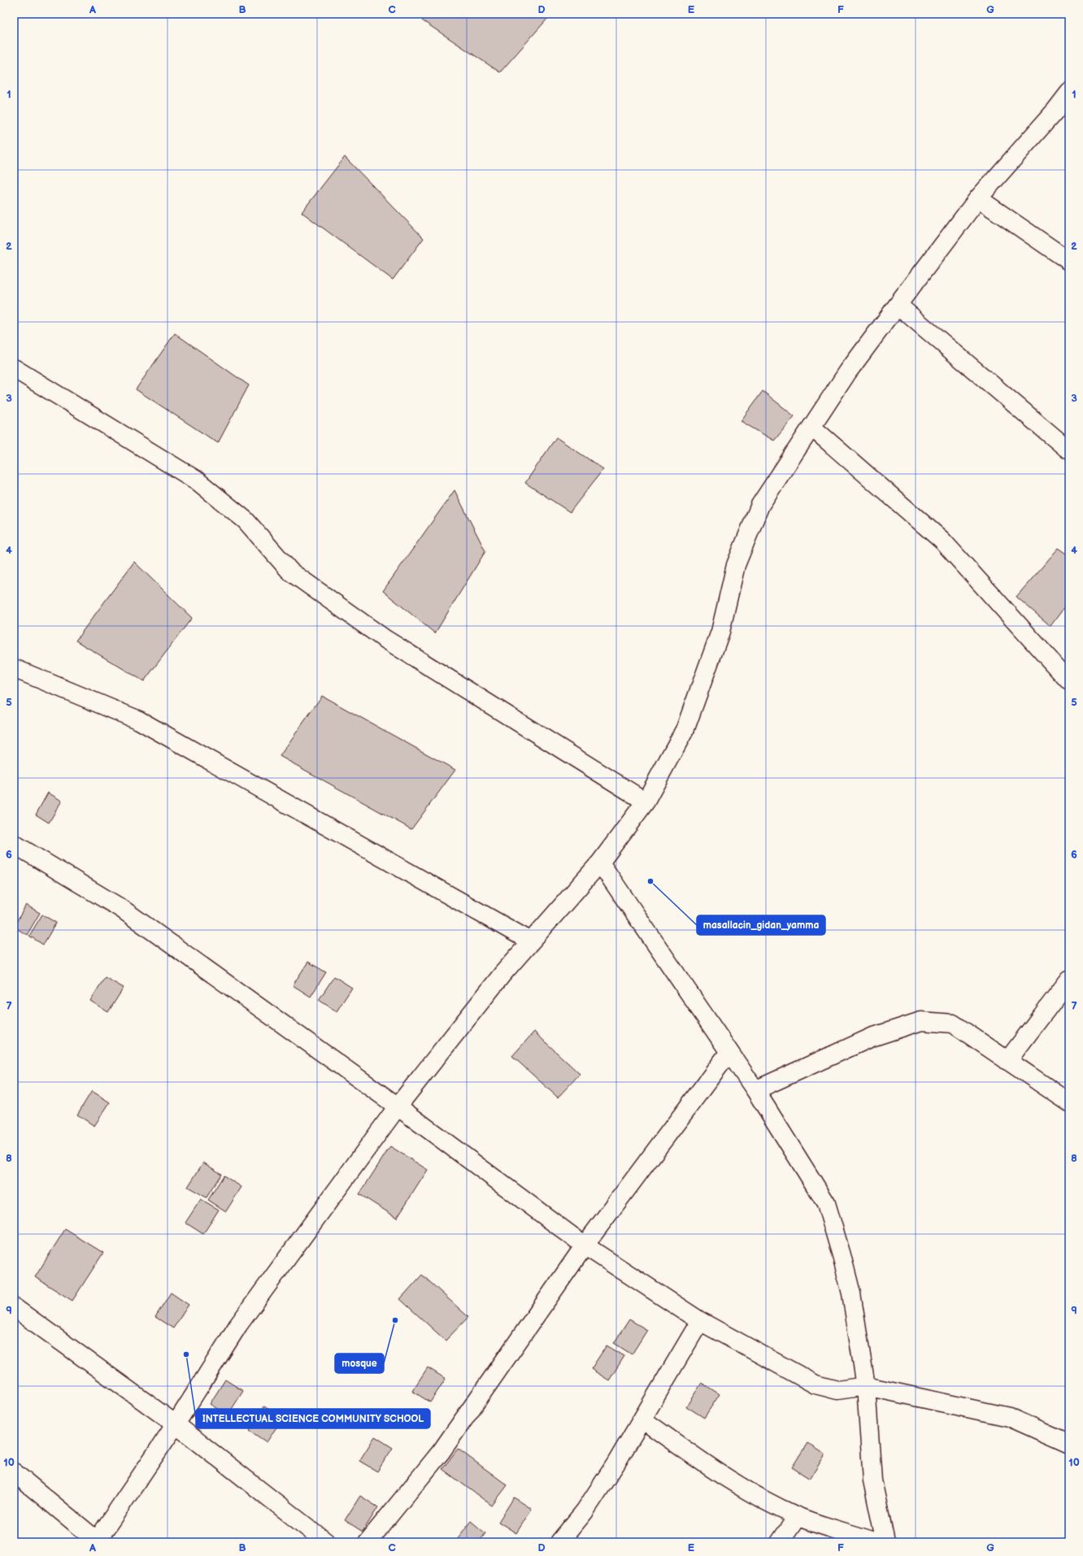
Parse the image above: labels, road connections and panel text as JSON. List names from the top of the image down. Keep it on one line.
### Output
{"places":["masallacin_gidan_yamma","mosque","INTELLECTUAL SCIENCE COMMUNITY SCHOOL"],"grid":{"columns":["A","B","C","D","E","F","G"],"rows":["1","2","3","4","5","6","7","8","9","10"]}}
